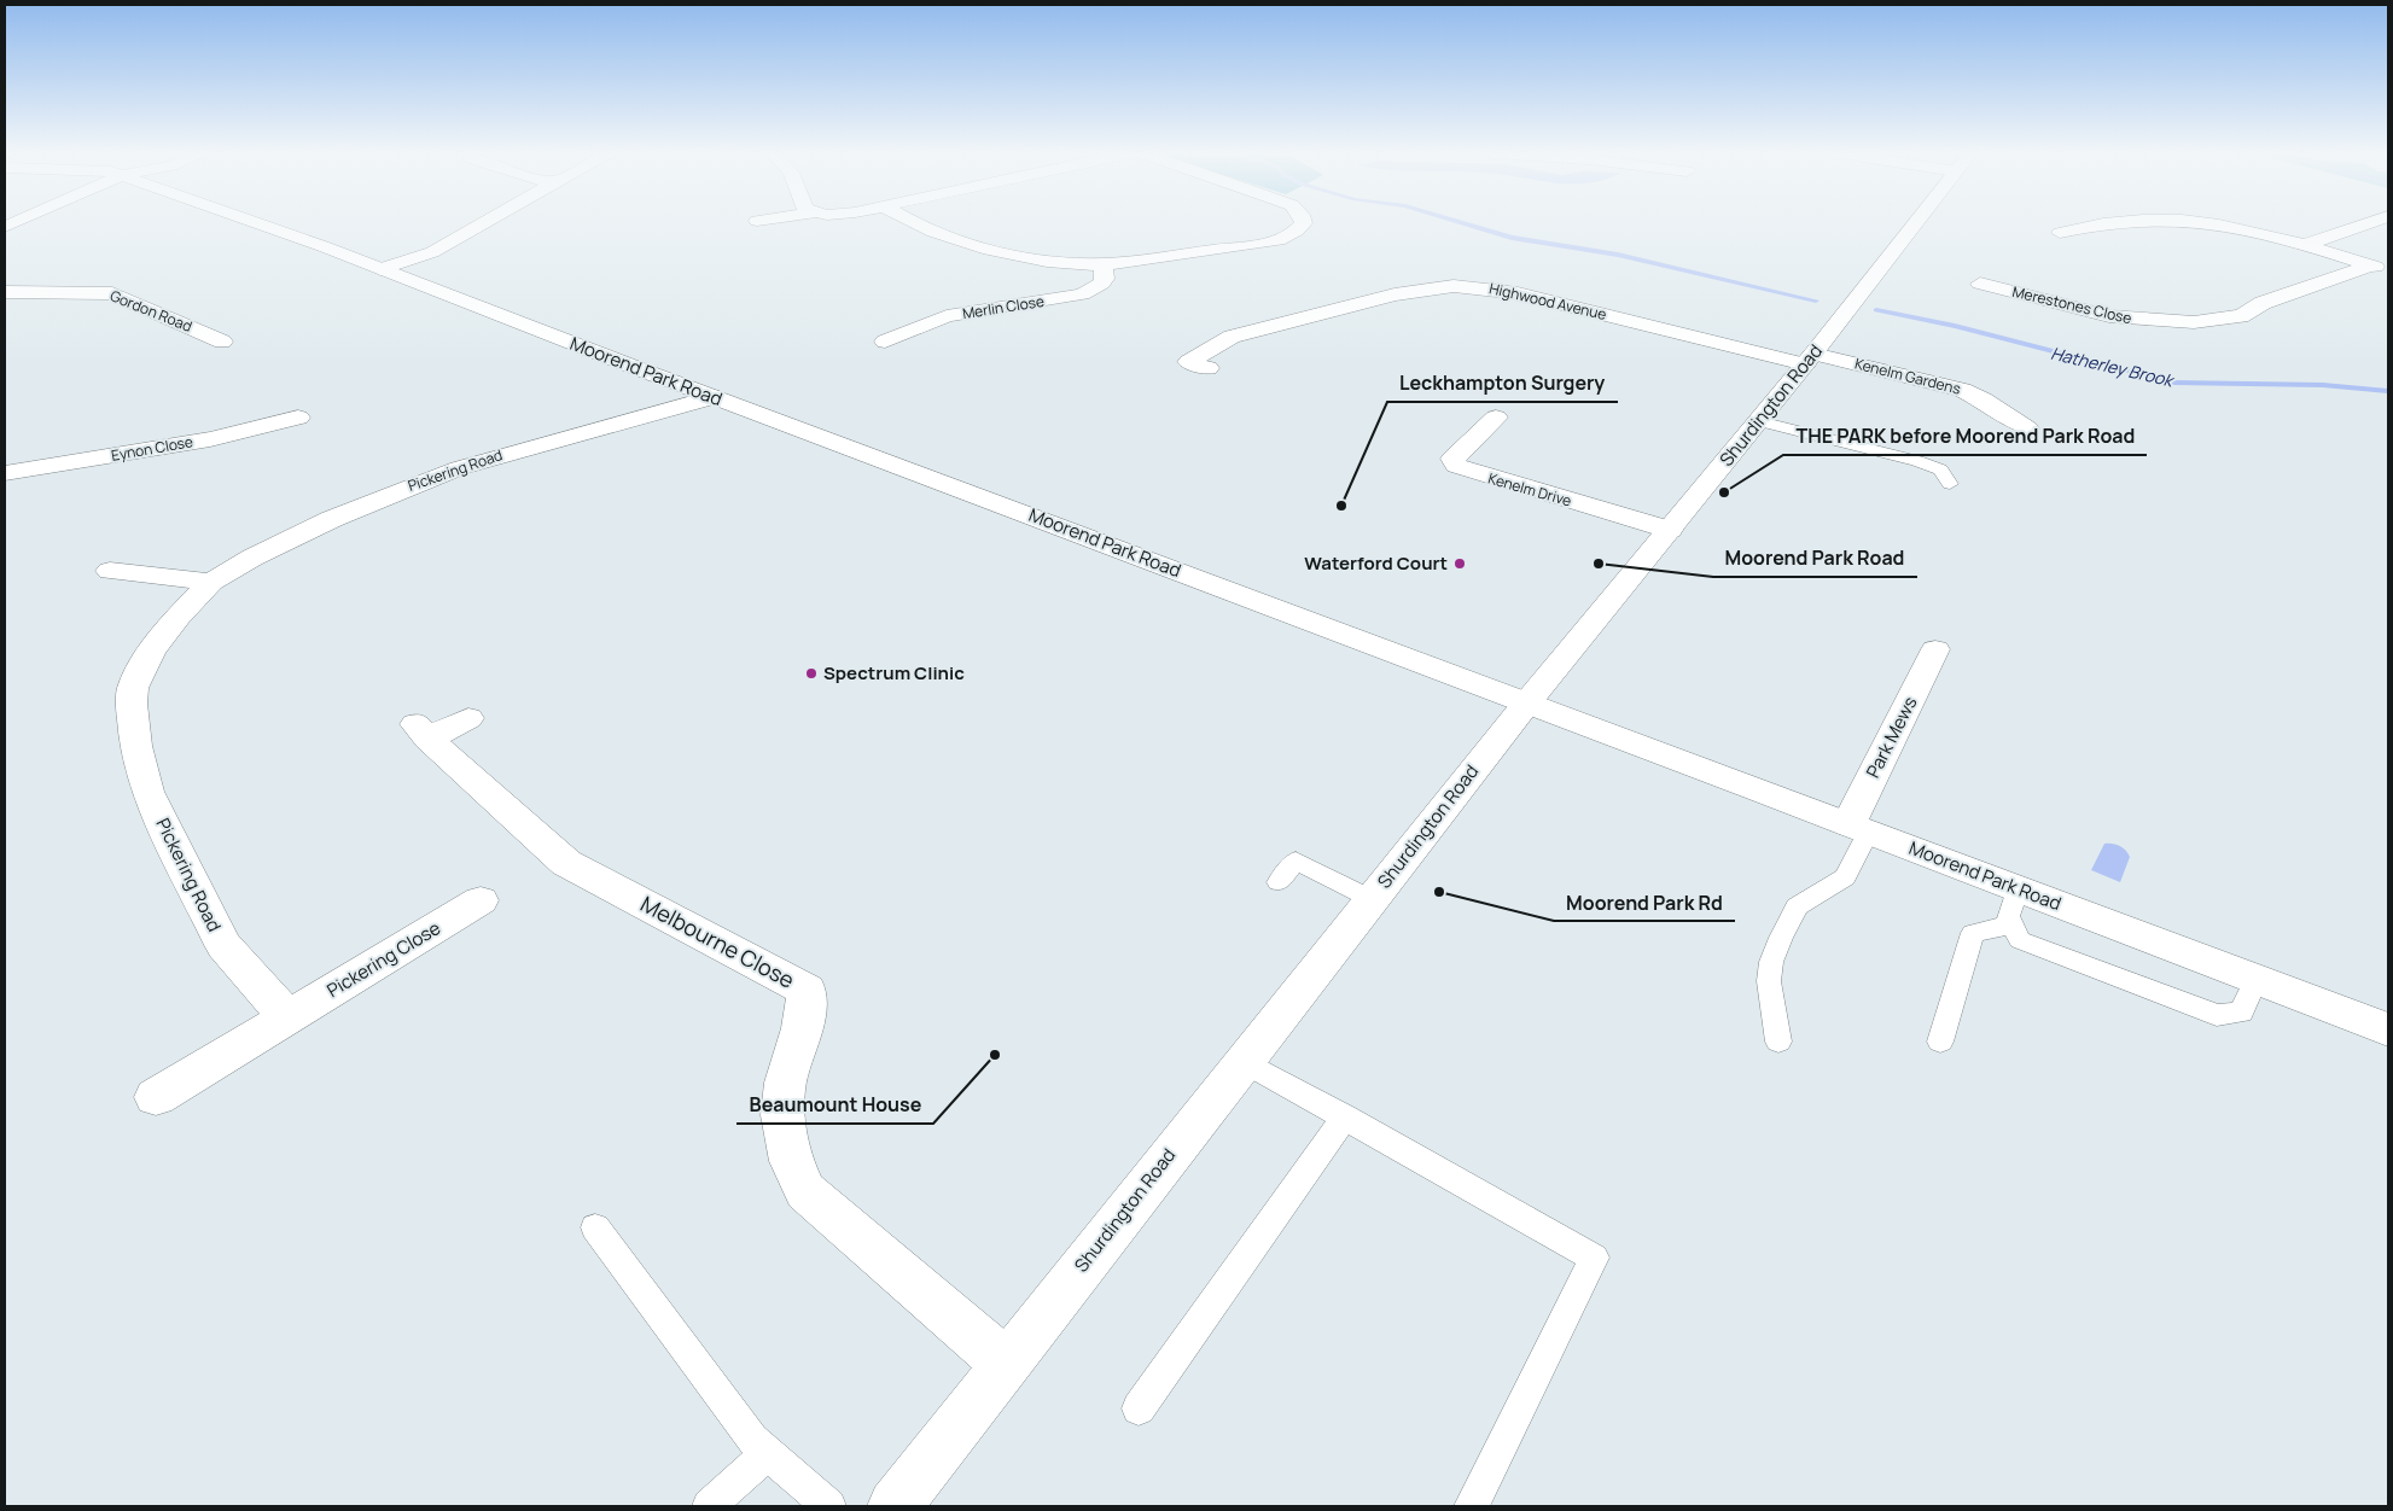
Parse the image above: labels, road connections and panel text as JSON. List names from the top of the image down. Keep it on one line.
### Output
{"streets":{"street":["Highwood Avenue","Merestones Close","Merlin Close","Gordon Road","Moorend Park Road","Kenelm Gardens","Shurdington Road","Eynon Close","Pickering Road","Kenelm Drive","Park Mews","Melbourne Close","Pickering Close"]},"crossings":[["Highwood Avenue","Kenelm Gardens"],["Highwood Avenue","Shurdington Road"],["Moorend Park Road","Shurdington Road"],["Moorend Park Road","Pickering Road"],["Moorend Park Road","Park Mews"],["Kenelm Gardens","Shurdington Road"],["Shurdington Road","Kenelm Drive"],["Shurdington Road","Melbourne Close"],["Pickering Road","Pickering Close"]],"water":["Hatherley Brook"],"places":["THE PARK before Moorend Park Road","Leckhampton Surgery","Waterford Court","Moorend Park Road","Spectrum Clinic","Moorend Park Rd","Beaumount House"]}
